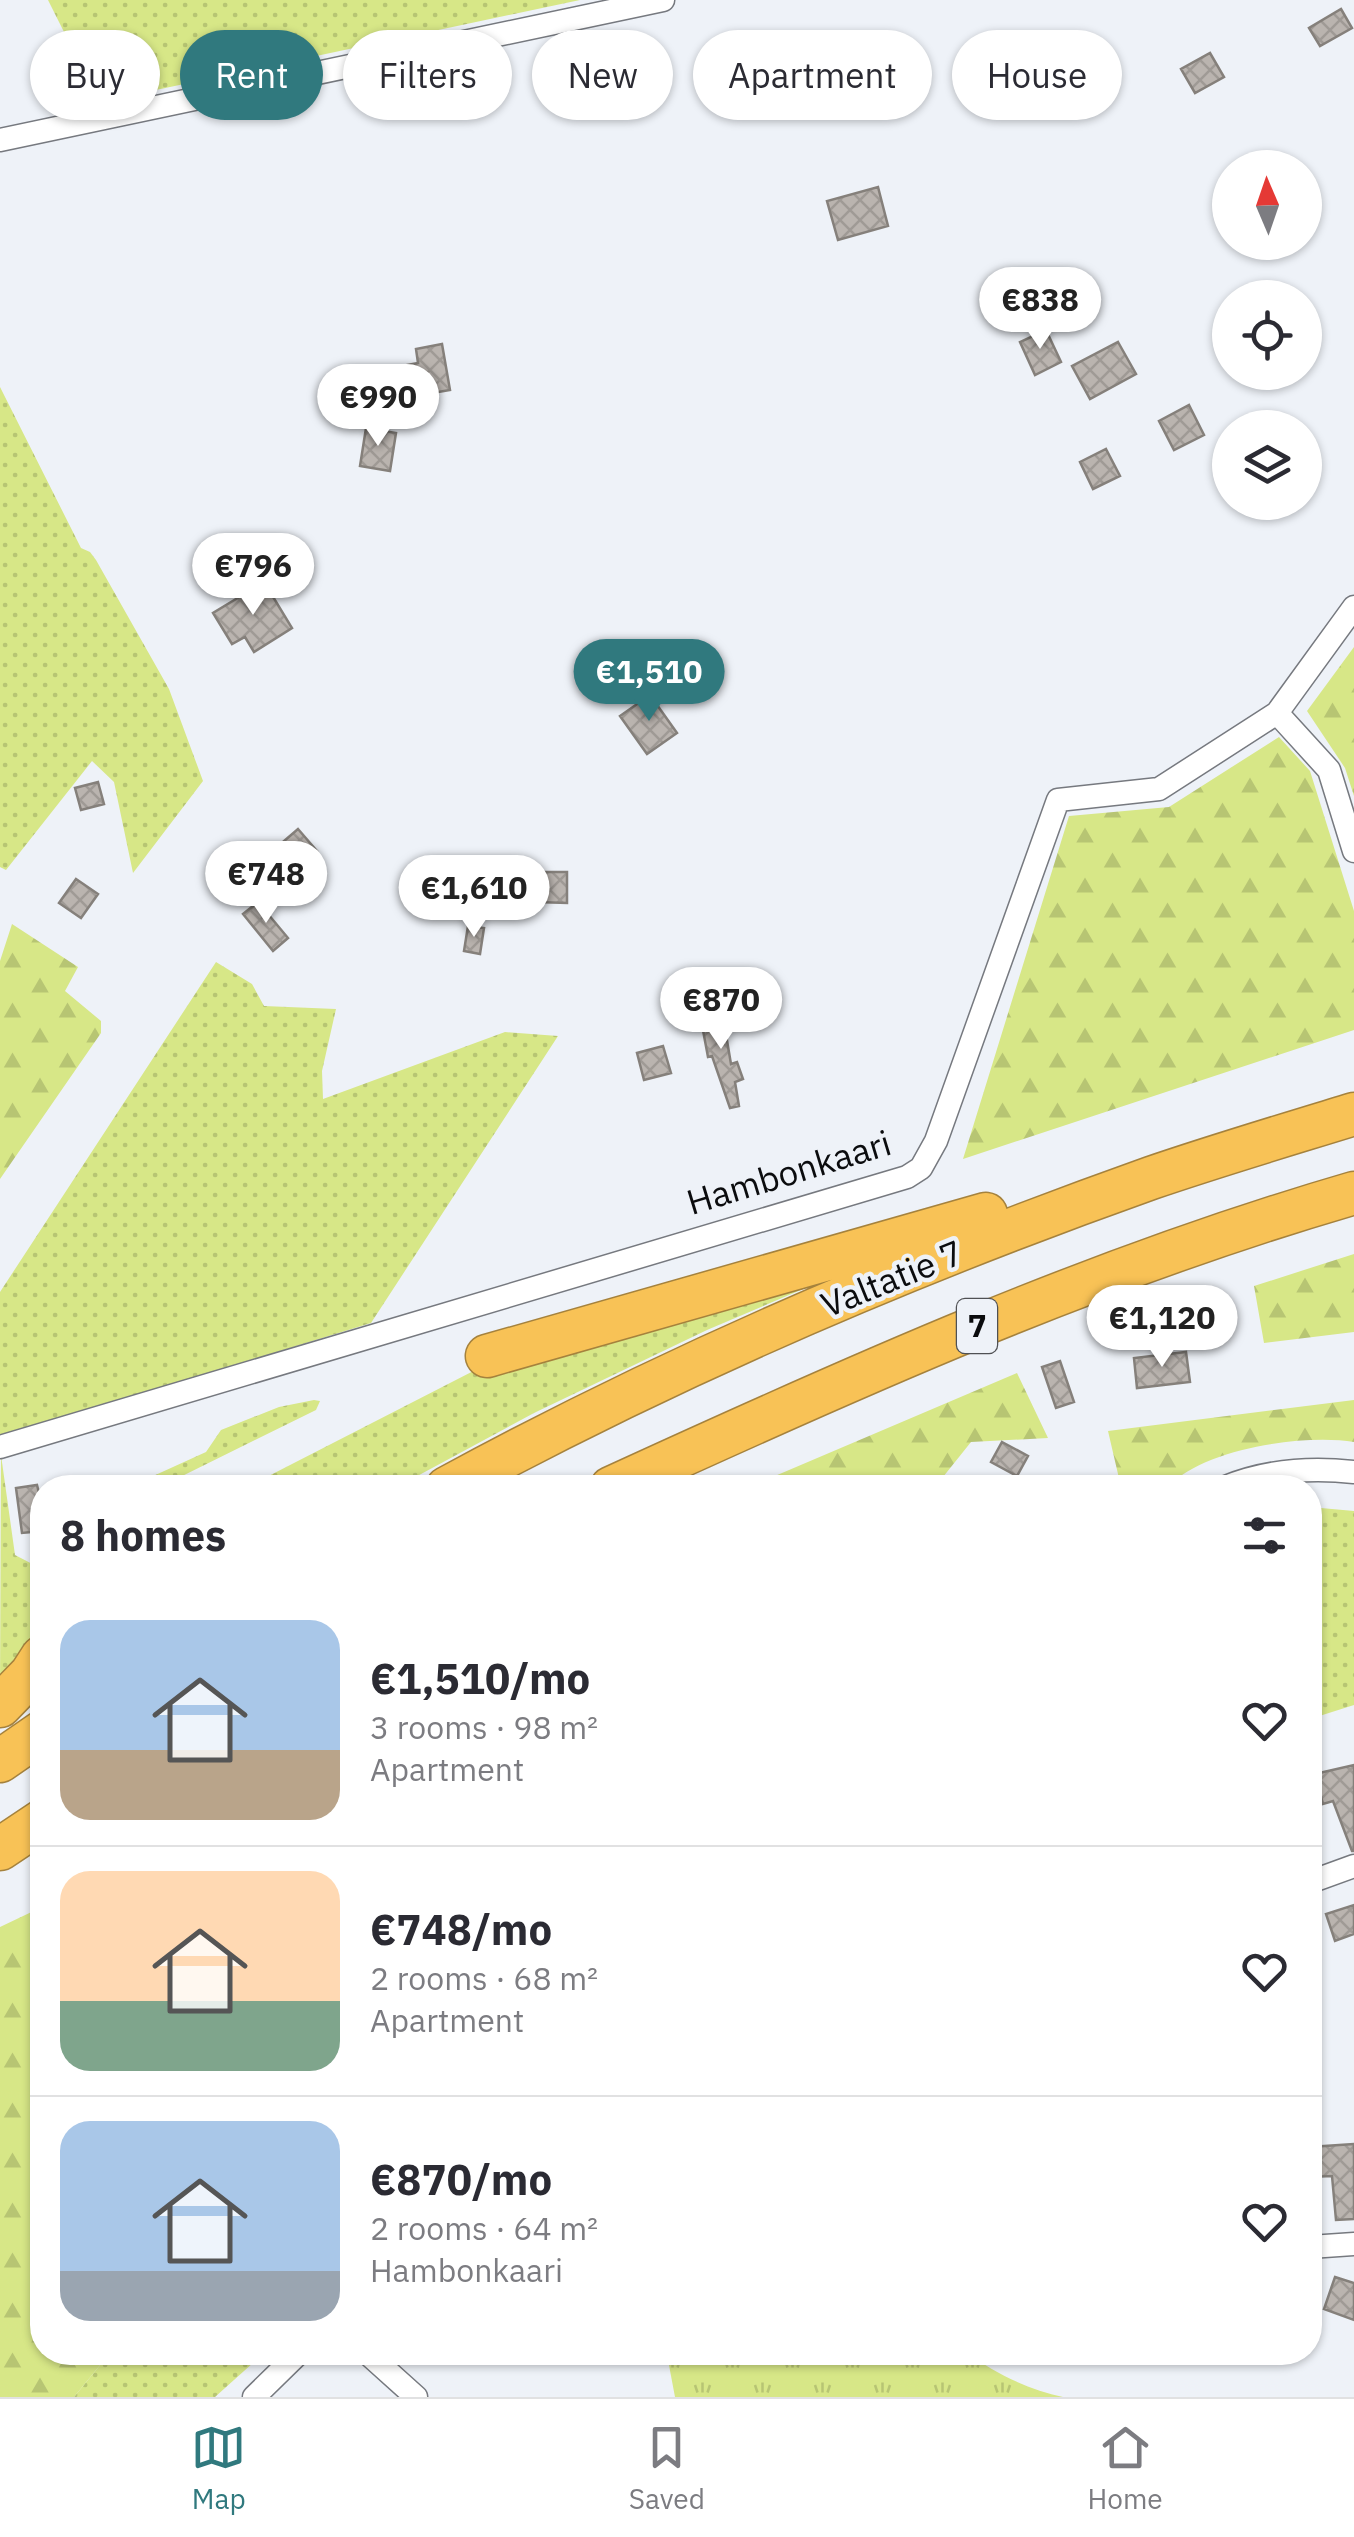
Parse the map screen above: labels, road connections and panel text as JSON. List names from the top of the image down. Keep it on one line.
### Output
{"streets":{"highway":["Valtatie 7","7"],"street":["Hambonkaari"]},"north":"top","page":{"chip":["Buy","Rent","Filters","New","Apartment","House"],"price":["€838","€990","€796","€1,510","€748","€1,610","€870","€1,120"],"heading":"8 homes","list":[{"name":"€1,510/mo","note":"3 rooms · 98 m² · Apartment"},{"name":"€748/mo","note":"2 rooms · 68 m² · Apartment"},{"name":"€870/mo","note":"2 rooms · 64 m² · Hambonkaari"}],"tabs":["Map","Saved","Home"]}}
